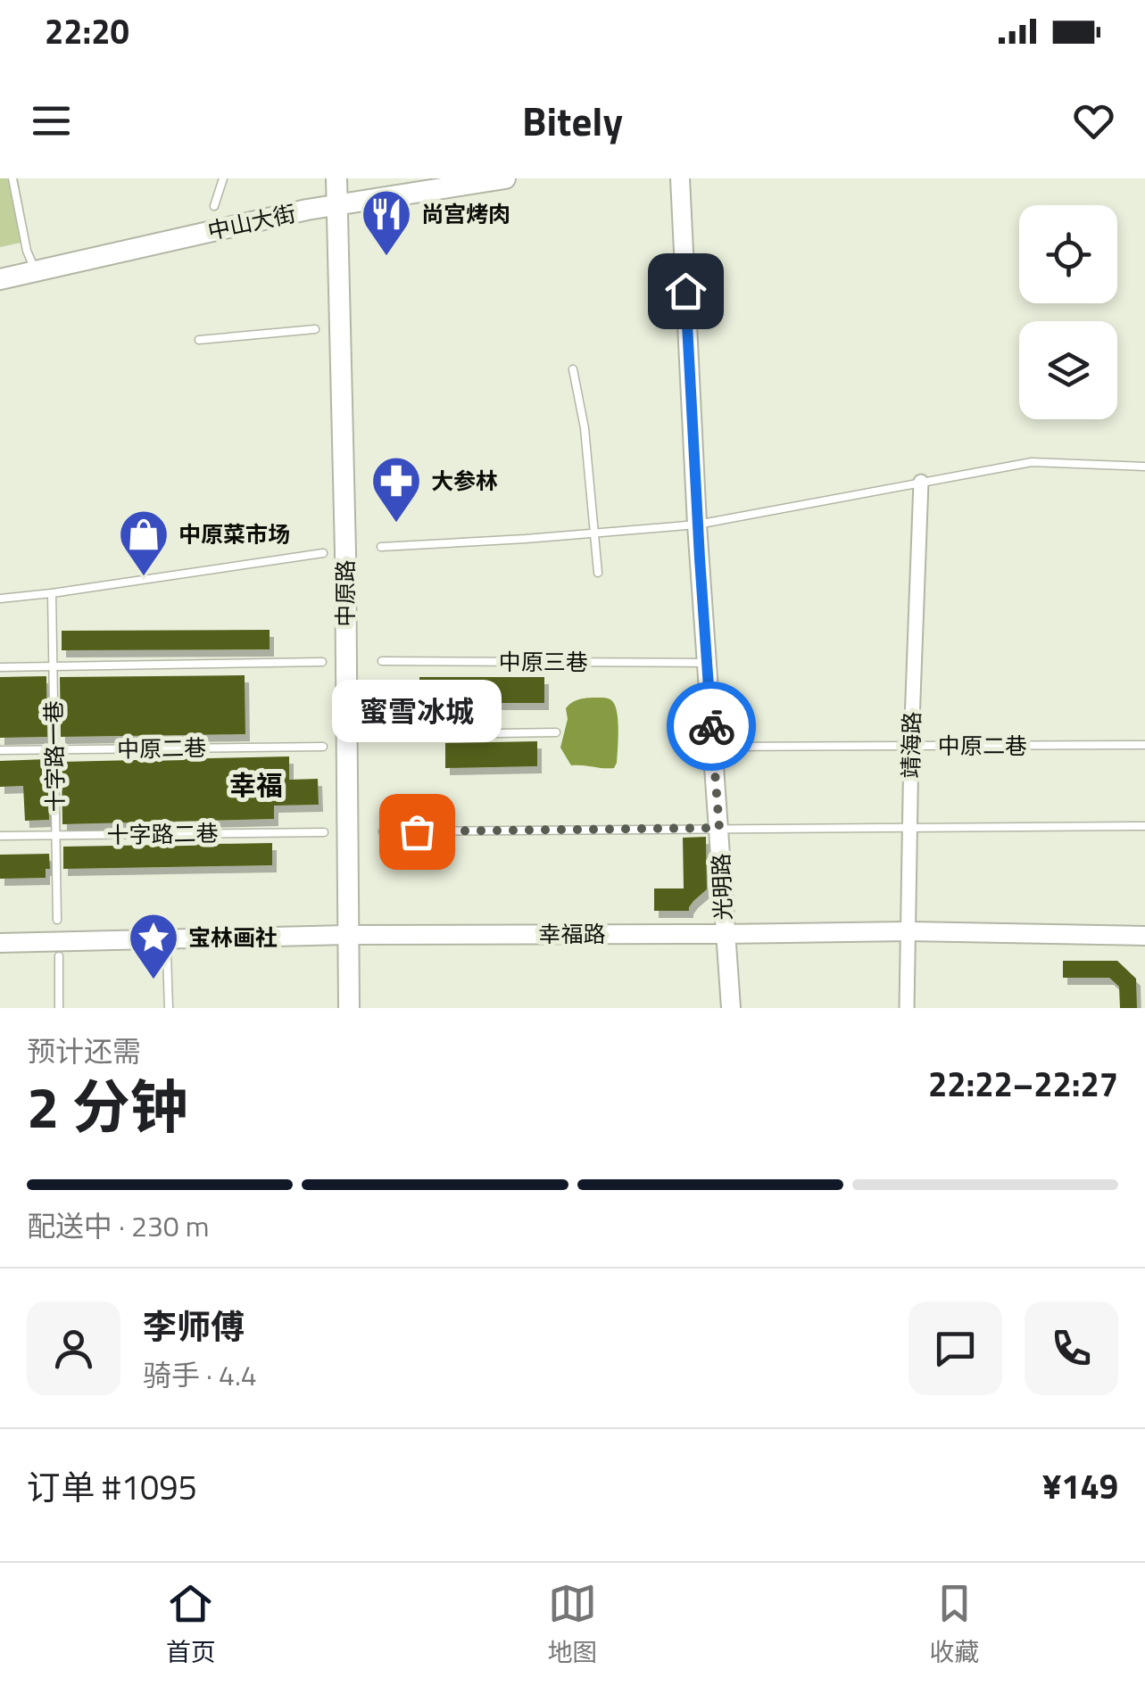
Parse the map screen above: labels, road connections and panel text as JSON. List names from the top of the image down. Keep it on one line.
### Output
{"streets":{"main road":["中山大街","中原路"],"street":["靖海路","光明路","幸福路"],"lane":["中原三巷","中原二巷","十字路一巷","十字路二巷"]},"crossings":[["中山大街","中原路"],["中原路","幸福路"],["中原三巷","光明路"],["靖海路","中原二巷"],["靖海路","幸福路"],["中原二巷","十字路一巷"],["中原二巷","光明路"],["十字路一巷","十字路二巷"],["光明路","幸福路"]],"districts":["幸福"],"places":{"restaurant":["尚宫烤肉"],"pharmacy":["大参林"],"shop":["中原菜市场"],"other":["蜜雪冰城"],"place":["宝林画社"]},"page":{"status":"22:20","header":"Bitely","bubble":"蜜雪冰城","heading":["2 分钟","预计还需","22:22–22:27"],"panel":["李师傅","骑手 · 4.4","订单 #1095","¥149"],"bar":"配送中 · 230 m","tabs":["首页","地图","收藏"]}}
